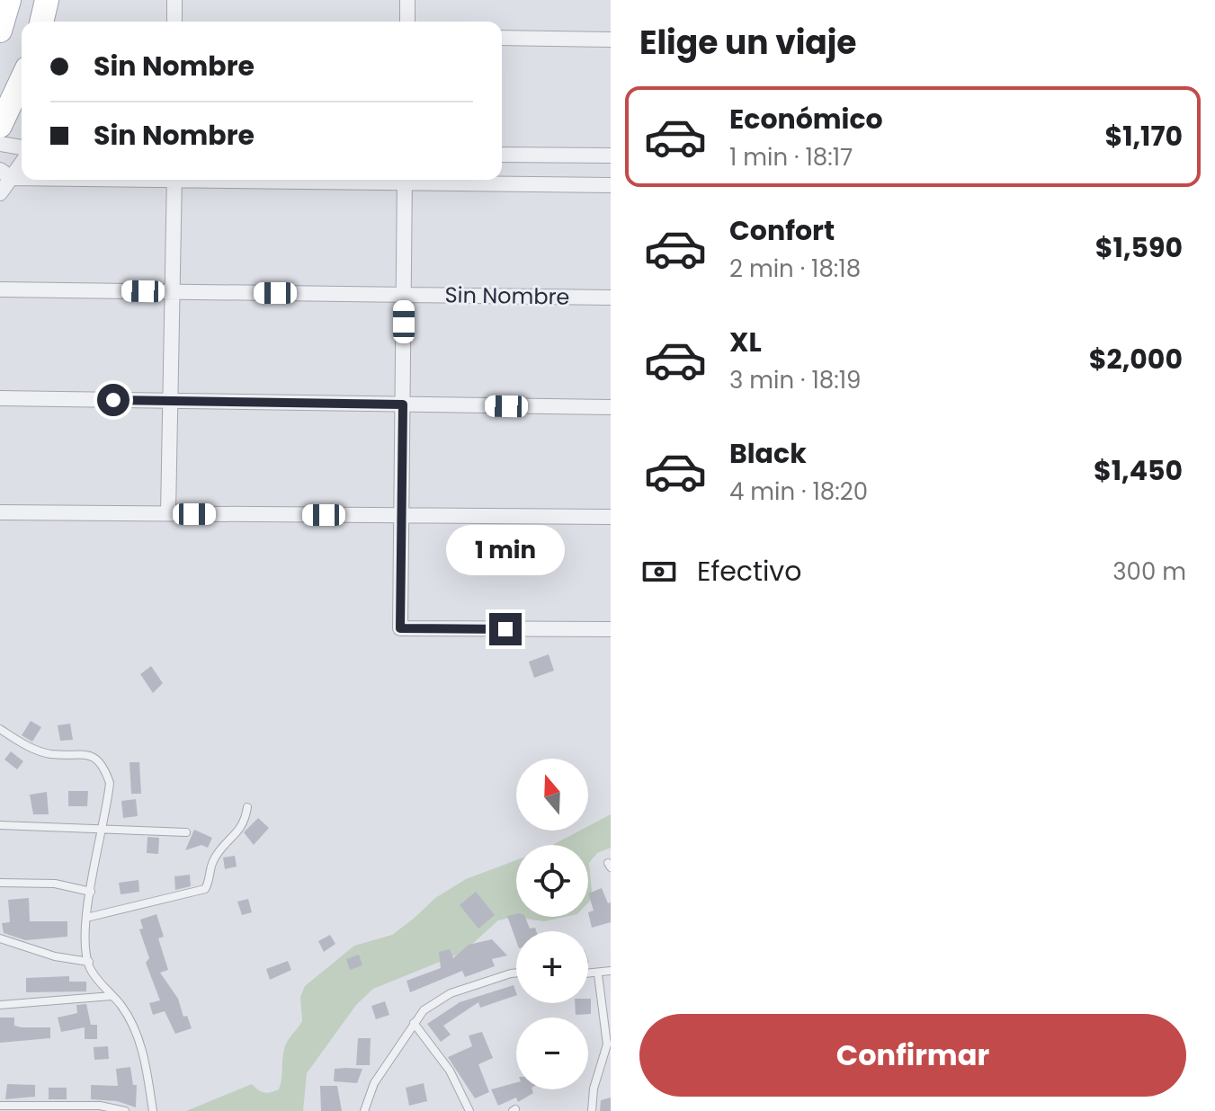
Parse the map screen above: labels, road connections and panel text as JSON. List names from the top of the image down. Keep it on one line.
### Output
{"streets":{"street":["Sin Nombre"]},"north":"top","page":{"heading":"Elige un viaje","banner":["Sin Nombre","Sin Nombre"],"list":[{"name":"Económico","note":"1 min · 18:17","value":"$1,170"},{"name":"Confort","note":"2 min · 18:18","value":"$1,590"},{"name":"XL","note":"3 min · 18:19","value":"$2,000"},{"name":"Black","note":"4 min · 18:20","value":"$1,450"}],"bubble":"1 min","pay":["Efectivo","300 m"],"map_buttons":["+","−"],"buttons":"Confirmar"}}
